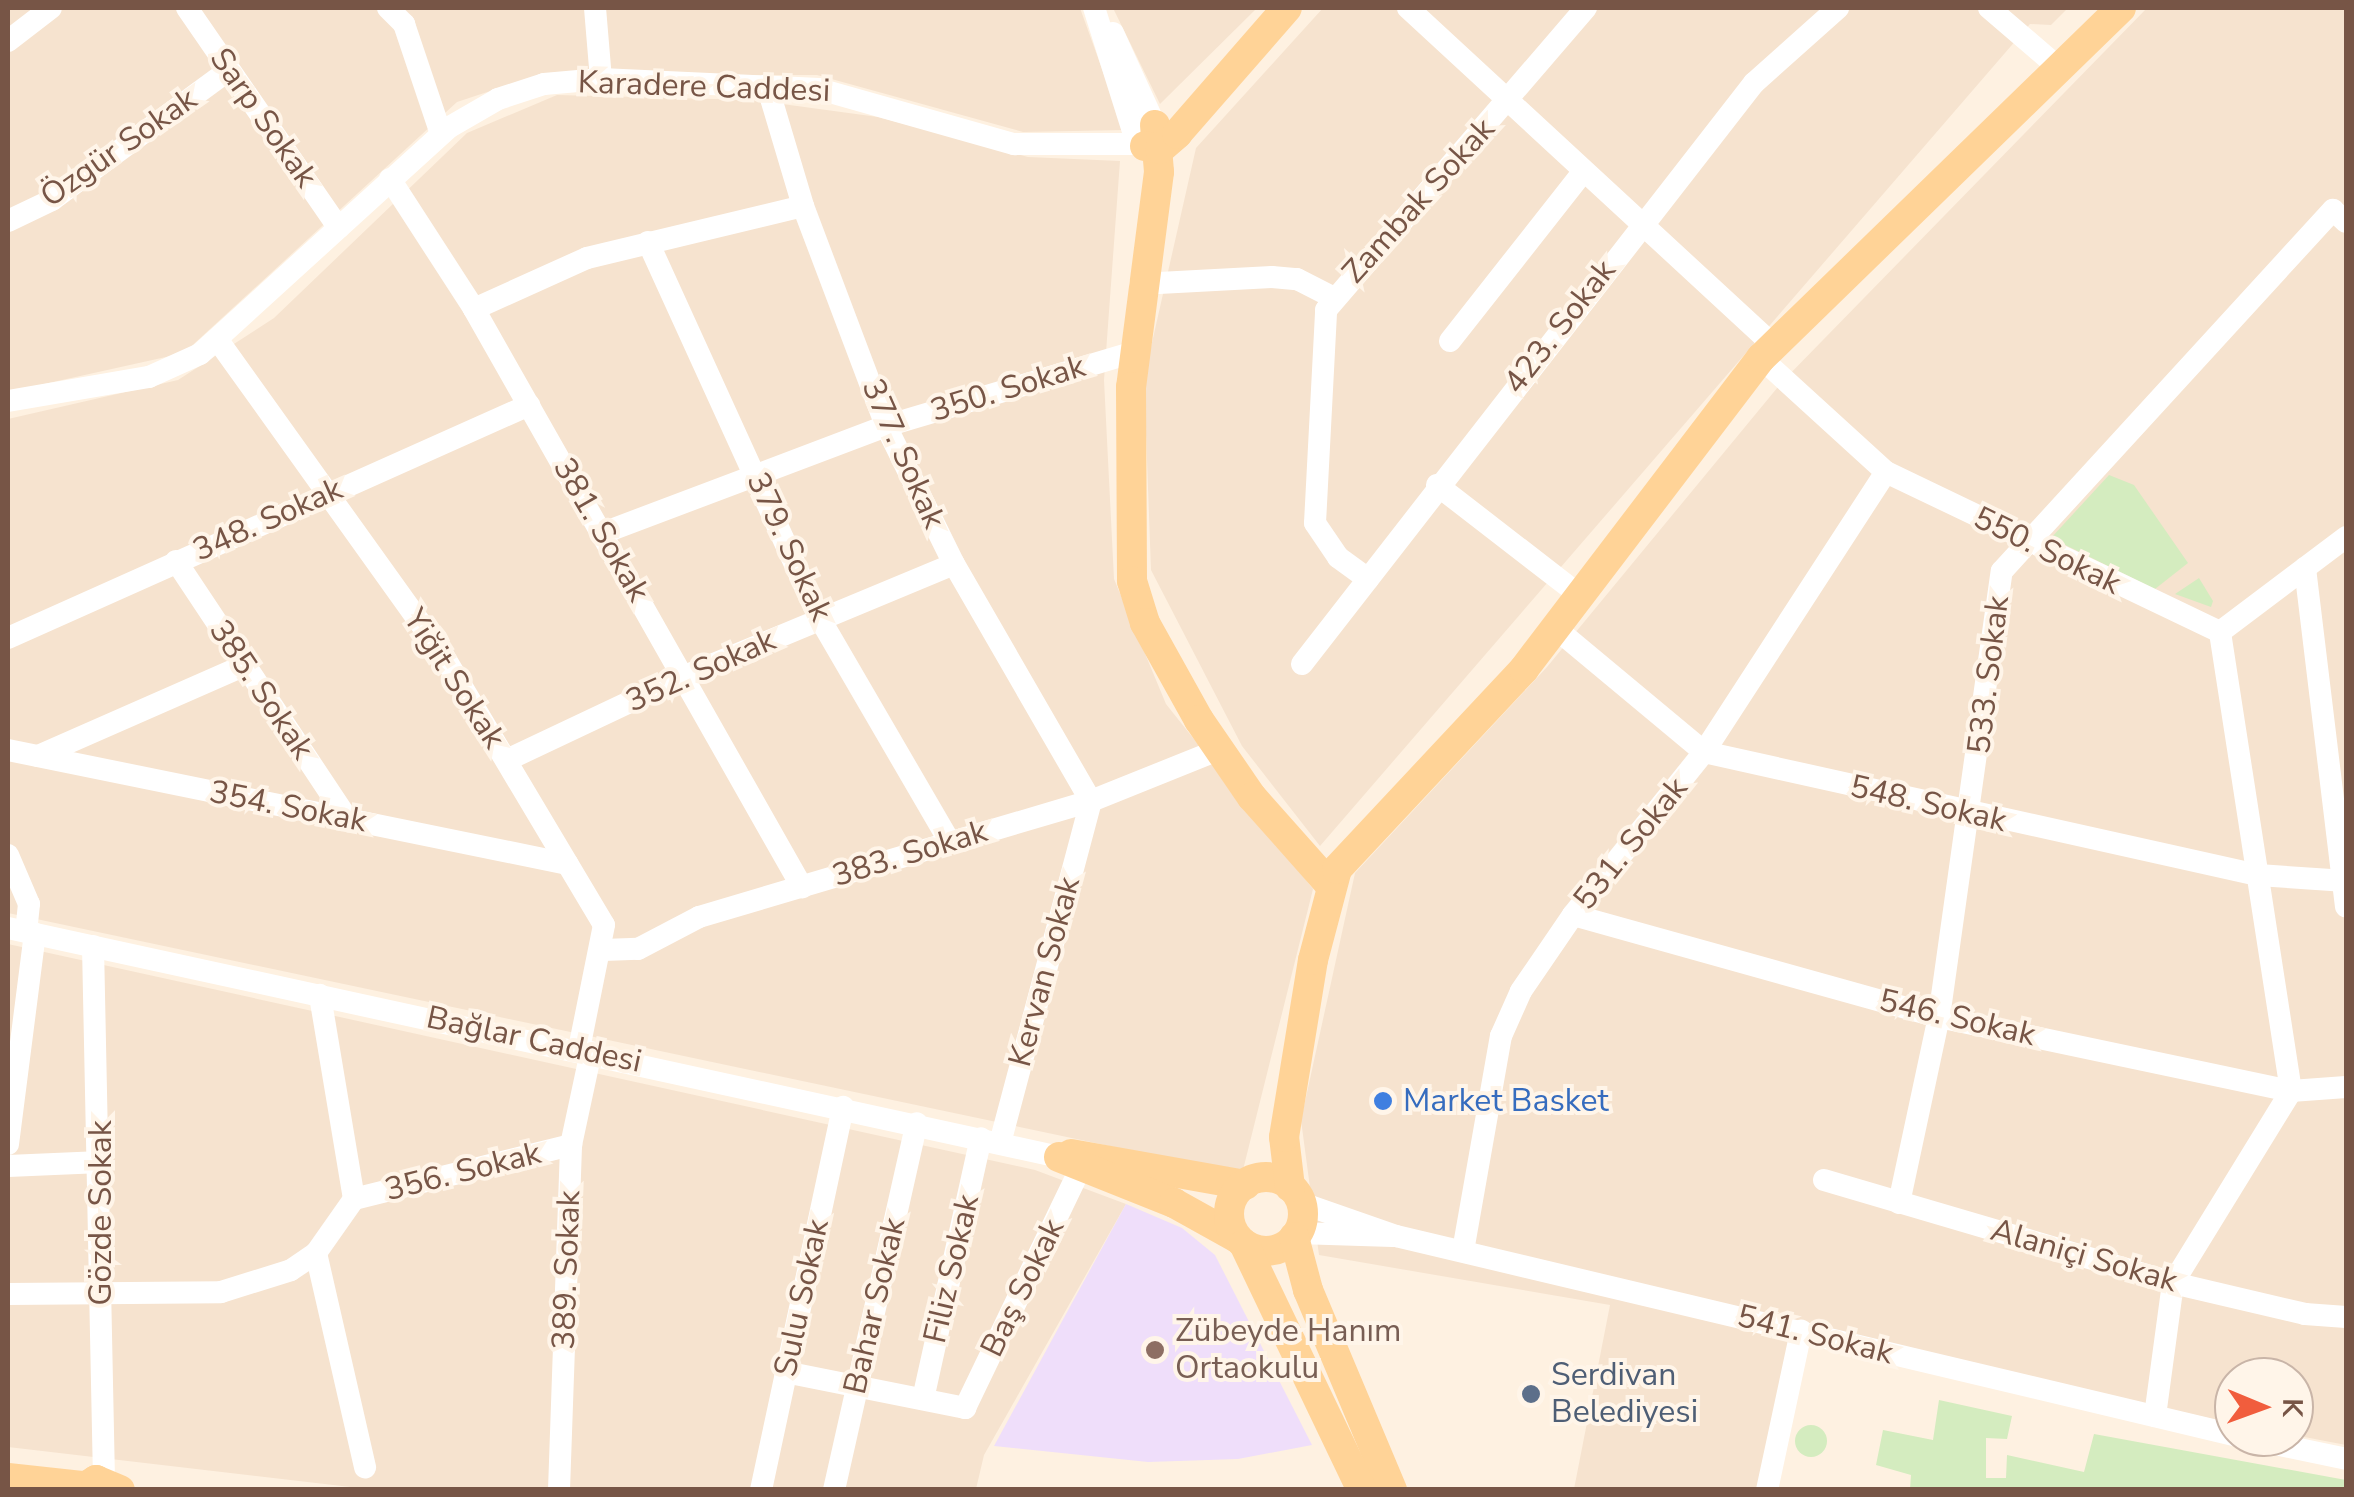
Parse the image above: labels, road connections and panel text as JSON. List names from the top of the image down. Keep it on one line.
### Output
{"streets":{"street":["Karadere Caddesi","Sarp Sokak","Özgür Sokak","Zambak Sokak","423. Sokak","350. Sokak","377. Sokak","348. Sokak","381. Sokak","379. Sokak","550. Sokak","352. Sokak","533. Sokak","Yiğit Sokak","385. Sokak","548. Sokak","354. Sokak","531. Sokak","383. Sokak","Kervan Sokak","546. Sokak","Bağlar Caddesi","356. Sokak","Gözde Sokak","Alaniçi Sokak","Filiz Sokak","389. Sokak","Baş Sokak","Sulu Sokak","Bahar Sokak","541. Sokak"]},"crossings":[["Karadere Caddesi","Sarp Sokak"],["Karadere Caddesi","377. Sokak"],["Karadere Caddesi","381. Sokak"],["Karadere Caddesi","Yiğit Sokak"],["Sarp Sokak","Özgür Sokak"],["Zambak Sokak","423. Sokak"],["Zambak Sokak","550. Sokak"],["423. Sokak","550. Sokak"],["350. Sokak","377. Sokak"],["350. Sokak","381. Sokak"],["350. Sokak","379. Sokak"],["377. Sokak","352. Sokak"],["377. Sokak","383. Sokak"],["377. Sokak","Kervan Sokak"],["348. Sokak","381. Sokak"],["348. Sokak","Yiğit Sokak"],["348. Sokak","385. Sokak"],["381. Sokak","352. Sokak"],["381. Sokak","383. Sokak"],["379. Sokak","352. Sokak"],["379. Sokak","383. Sokak"],["550. Sokak","533. Sokak"],["550. Sokak","531. Sokak"],["352. Sokak","Yiğit Sokak"],["533. Sokak","548. Sokak"],["533. Sokak","546. Sokak"],["533. Sokak","Alaniçi Sokak"],["Yiğit Sokak","354. Sokak"],["Yiğit Sokak","383. Sokak"],["Yiğit Sokak","Bağlar Caddesi"],["Yiğit Sokak","389. Sokak"],["385. Sokak","354. Sokak"],["548. Sokak","531. Sokak"],["531. Sokak","546. Sokak"],["531. Sokak","541. Sokak"],["383. Sokak","Kervan Sokak"],["Kervan Sokak","Bağlar Caddesi"],["Kervan Sokak","Filiz Sokak"],["Bağlar Caddesi","Gözde Sokak"],["Bağlar Caddesi","Filiz Sokak"],["Bağlar Caddesi","389. Sokak"],["Bağlar Caddesi","Baş Sokak"],["Bağlar Caddesi","Sulu Sokak"],["Bağlar Caddesi","Bahar Sokak"],["356. Sokak","389. Sokak"],["Filiz Sokak","Baş Sokak"]],"places":["Market Basket","Zübeyde Hanım Ortaokulu","Serdivan Belediyesi"],"north":"right"}
